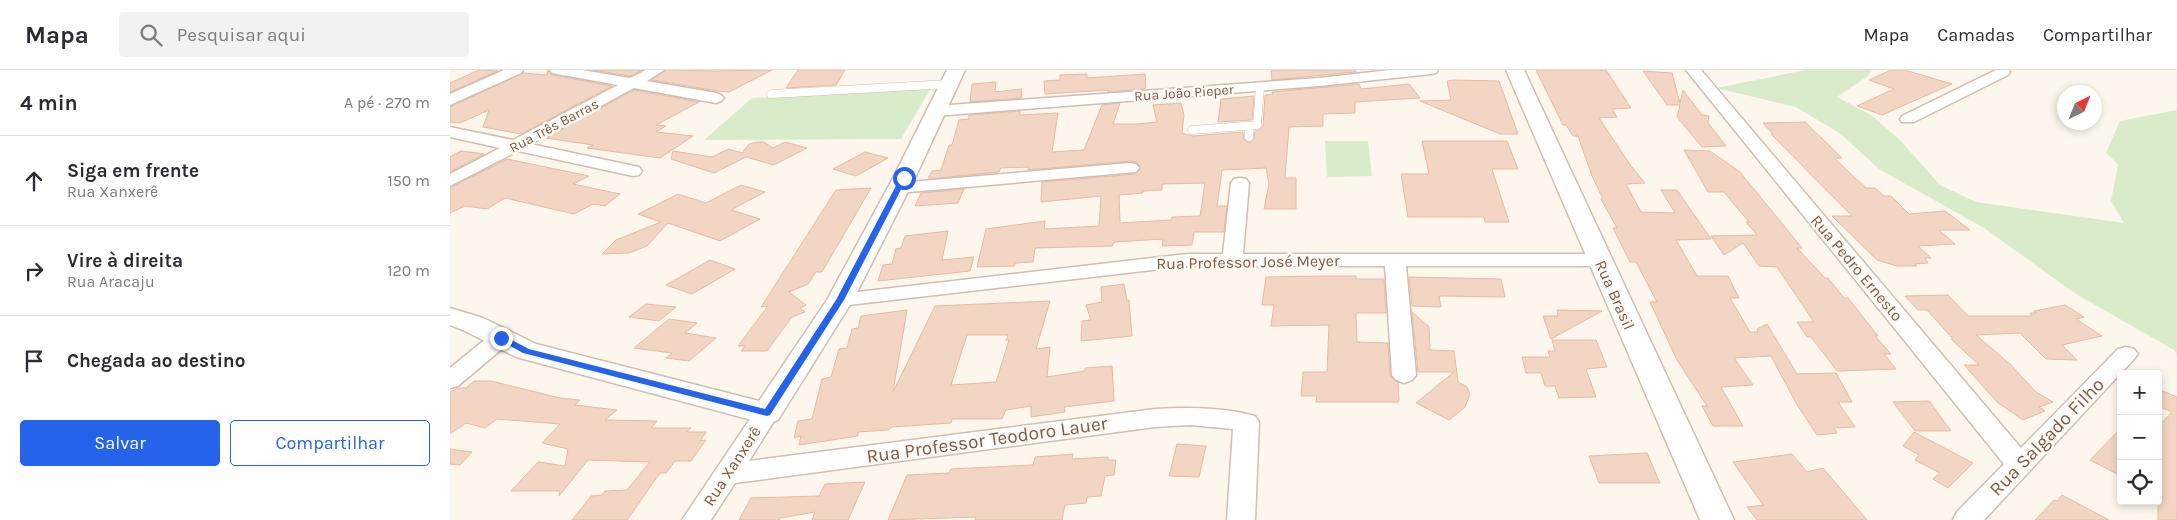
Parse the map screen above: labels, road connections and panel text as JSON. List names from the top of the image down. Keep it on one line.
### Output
{"streets":{"street":["Rua João Pieper","Rua Três Barras","Rua Professor José Meyer","Rua Pedro Ernesto","Rua Brasil","Rua Salgado Filho","Rua Professor Teodoro Lauer","Rua Xanxerê"]},"crossings":[["Rua João Pieper","Rua Xanxerê"],["Rua Professor José Meyer","Rua Brasil"],["Rua Professor José Meyer","Rua Xanxerê"],["Rua Pedro Ernesto","Rua Salgado Filho"],["Rua Professor Teodoro Lauer","Rua Xanxerê"]],"north":"top right","page":{"header":"Mapa","search":"Pesquisar aqui","nav":["Mapa","Camadas","Compartilhar"],"heading":["4 min","A pé · 270 m"],"list":[["Siga em frente","Rua Xanxerê","150 m"],["Vire à direita","Rua Aracaju","120 m"],"Chegada ao destino"],"map_buttons":["+","−"],"buttons":["Salvar","Compartilhar"]}}
